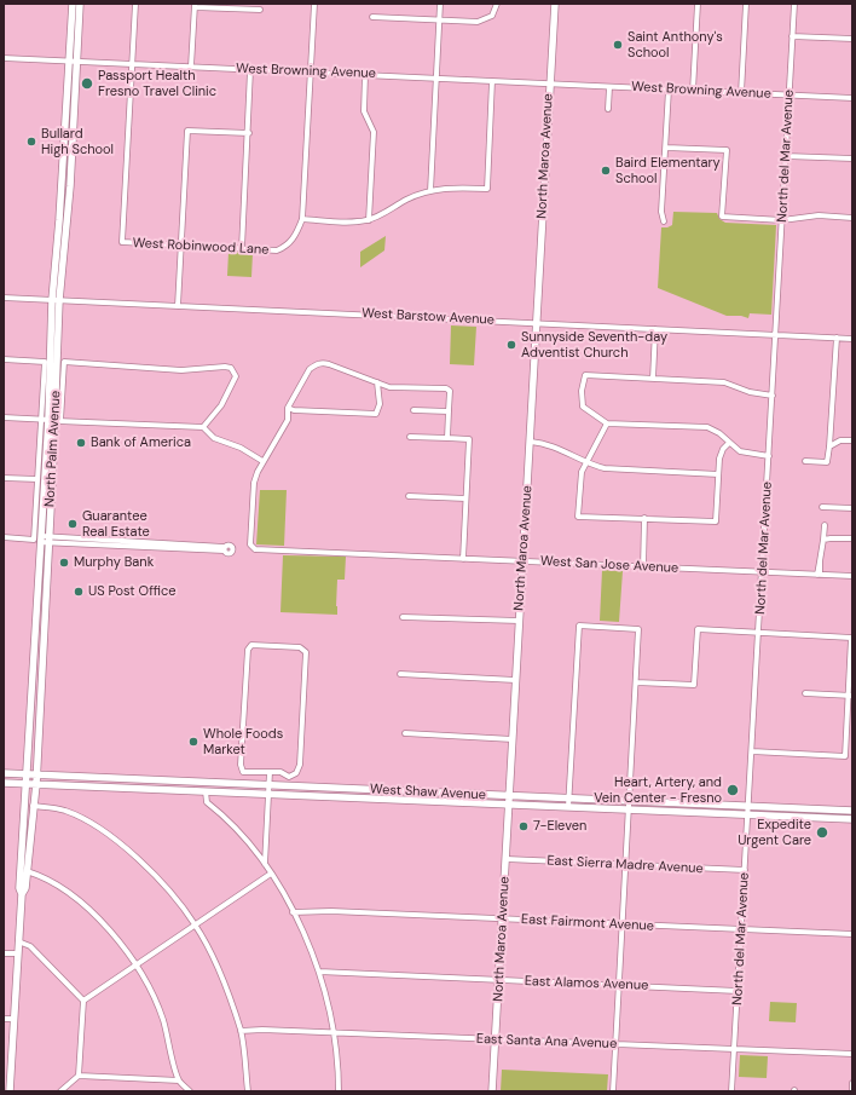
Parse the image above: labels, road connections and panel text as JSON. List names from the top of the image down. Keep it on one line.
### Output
{"streets":{"main road":["North Maroa Avenue","North Palm Avenue","West Shaw Avenue"],"street":["West Browning Avenue","North del Mar Avenue","West Robinwood Lane","West Barstow Avenue","West San Jose Avenue","East Sierra Madre Avenue","East Fairmont Avenue","East Alamos Avenue","East Santa Ana Avenue"]},"crossings":[["West Browning Avenue","North Maroa Avenue"],["West Browning Avenue","North del Mar Avenue"],["West Browning Avenue","West Robinwood Lane"],["West Browning Avenue","North Palm Avenue"],["North Maroa Avenue","West Barstow Avenue"],["North Maroa Avenue","West San Jose Avenue"],["North Maroa Avenue","West Shaw Avenue"],["North Maroa Avenue","East Sierra Madre Avenue"],["North Maroa Avenue","East Fairmont Avenue"],["North Maroa Avenue","East Alamos Avenue"],["North Maroa Avenue","East Santa Ana Avenue"],["North del Mar Avenue","West Barstow Avenue"],["North del Mar Avenue","West San Jose Avenue"],["North del Mar Avenue","West Shaw Avenue"],["North del Mar Avenue","East Sierra Madre Avenue"],["North del Mar Avenue","East Fairmont Avenue"],["North del Mar Avenue","East Alamos Avenue"],["North del Mar Avenue","East Santa Ana Avenue"],["West Barstow Avenue","North Palm Avenue"],["North Palm Avenue","West Shaw Avenue"]],"places":["Saint Anthony's School","Passport Health Fresno Travel Clinic","Bullard High School","Baird Elementary School","Sunnyside Seventh-day Adventist Church","Bank of America","Guarantee Real Estate","Murphy Bank","US Post Office","Whole Foods Market","Heart, Artery, and Vein Center - Fresno","7-Eleven","Expedite Urgent Care"]}
